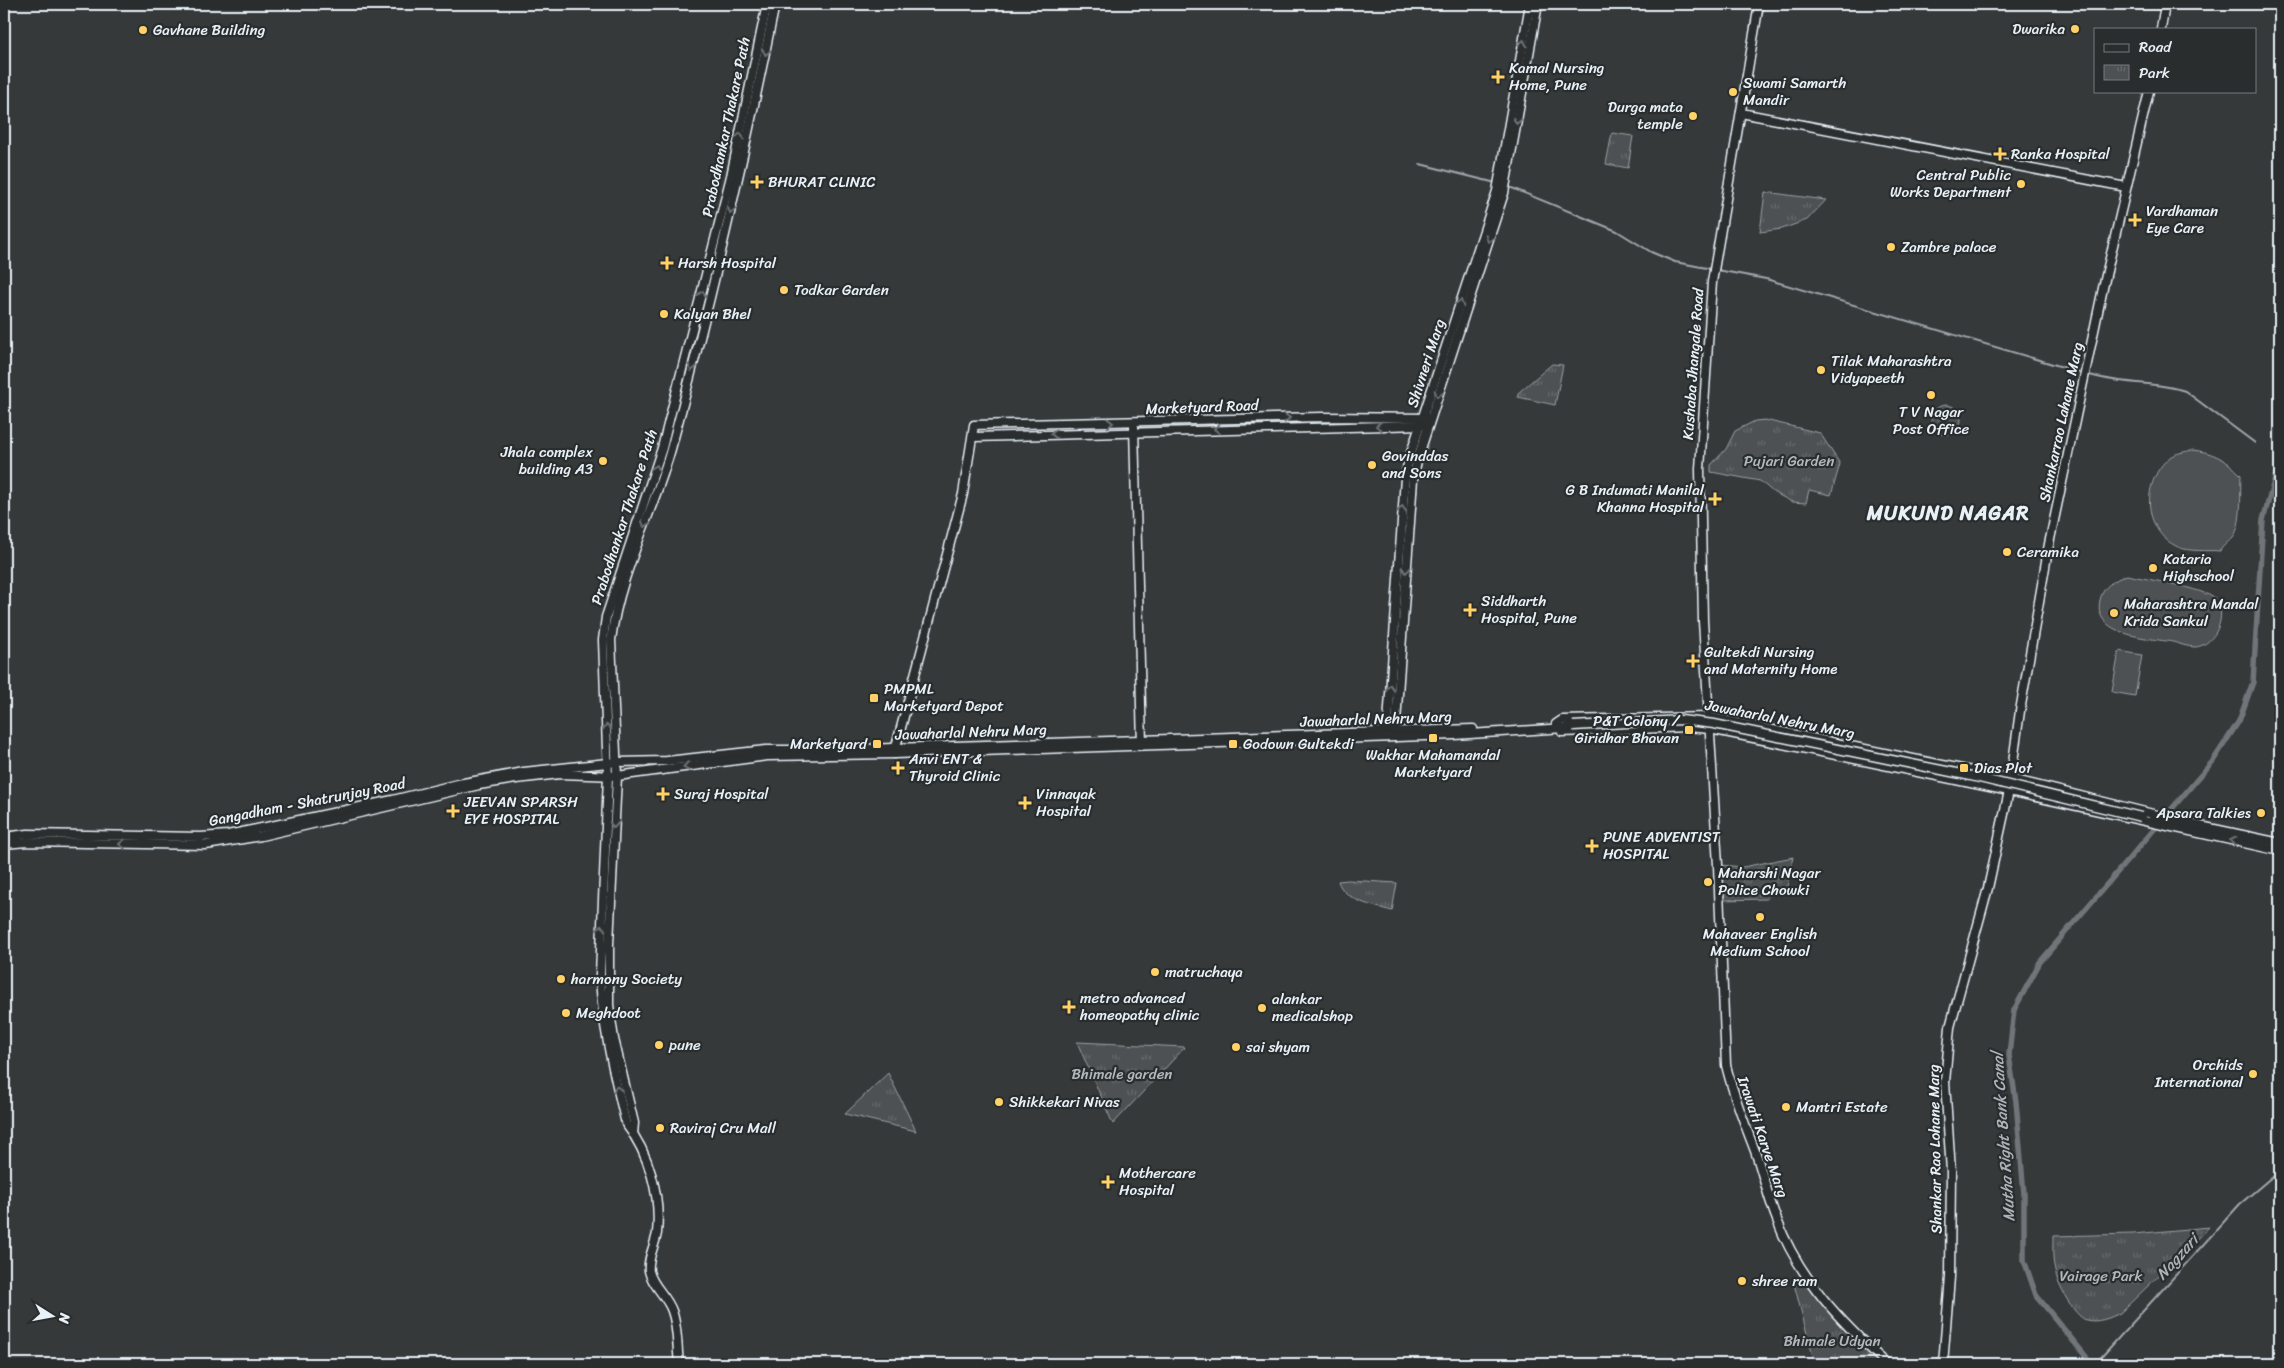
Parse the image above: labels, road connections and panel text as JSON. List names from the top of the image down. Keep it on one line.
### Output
{"streets":{"main road":["Prabodhankar Thakare Path","Shivneri Marg","Kushaba Jhangale Road","Marketyard Road","Shankarrao Lahane Marg","Jawaharlal Nehru Marg","Gangadham - Shatrunjay Road","Irawati Karve Marg","Shankar Rao Lohane Marg"]},"crossings":[["Prabodhankar Thakare Path","Jawaharlal Nehru Marg"],["Shivneri Marg","Marketyard Road"],["Shivneri Marg","Jawaharlal Nehru Marg"],["Kushaba Jhangale Road","Jawaharlal Nehru Marg"],["Kushaba Jhangale Road","Irawati Karve Marg"],["Shankarrao Lahane Marg","Jawaharlal Nehru Marg"],["Shankarrao Lahane Marg","Shankar Rao Lohane Marg"],["Jawaharlal Nehru Marg","Gangadham - Shatrunjay Road"],["Jawaharlal Nehru Marg","Irawati Karve Marg"],["Jawaharlal Nehru Marg","Shankar Rao Lohane Marg"]],"districts":["MUKUND NAGAR"],"water":["Mutha Right Bank Canal","Nagzari"],"parks":["Pujari Garden","Bhimale garden","Vairage Park","Bhimale Udyan"],"places":{"other":["Dwarika","Gavhane Building","Swami Samarth Mandir","Durga mata temple","Central Public Works Department","Zambre palace","Todkar Garden","Kalyan Bhel","Tilak Maharashtra Vidyapeeth","T V Nagar Post Office","Jhala complex building A3","Govinddas and Sons","Ceramika","Kataria Highschool","Maharashtra Mandal Krida Sankul","Apsara Talkies","Maharshi Nagar Police Chowki","Mahaveer English Medium School","matruchaya","harmony Society","alankar medicalshop","Meghdoot","pune","sai shyam","Orchids International","Shikkekari Nivas","Mantri Estate","Raviraj Cru Mall","shree ram"],"health":["Kamal Nursing Home, Pune","Ranka Hospital","BHURAT CLINIC","Vardhaman Eye Care","Harsh Hospital","G B Indumati Manilal Khanna Hospital","Siddharth Hospital, Pune","Gultekdi Nursing and Maternity Home","Anvi ENT & Thyroid Clinic","Suraj Hospital","Vinnayak Hospital","JEEVAN SPARSH EYE HOSPITAL","PUNE ADVENTIST HOSPITAL","metro advanced homeopathy clinic","Mothercare Hospital"],"transit":["PMPML Marketyard Depot","P&T Colony / Giridhar Bhavan","Wakhar Mahamandal Marketyard","Marketyard","Godown Gultekdi","Dias Plot"]},"legend":["Road","Park"],"north":"right"}
